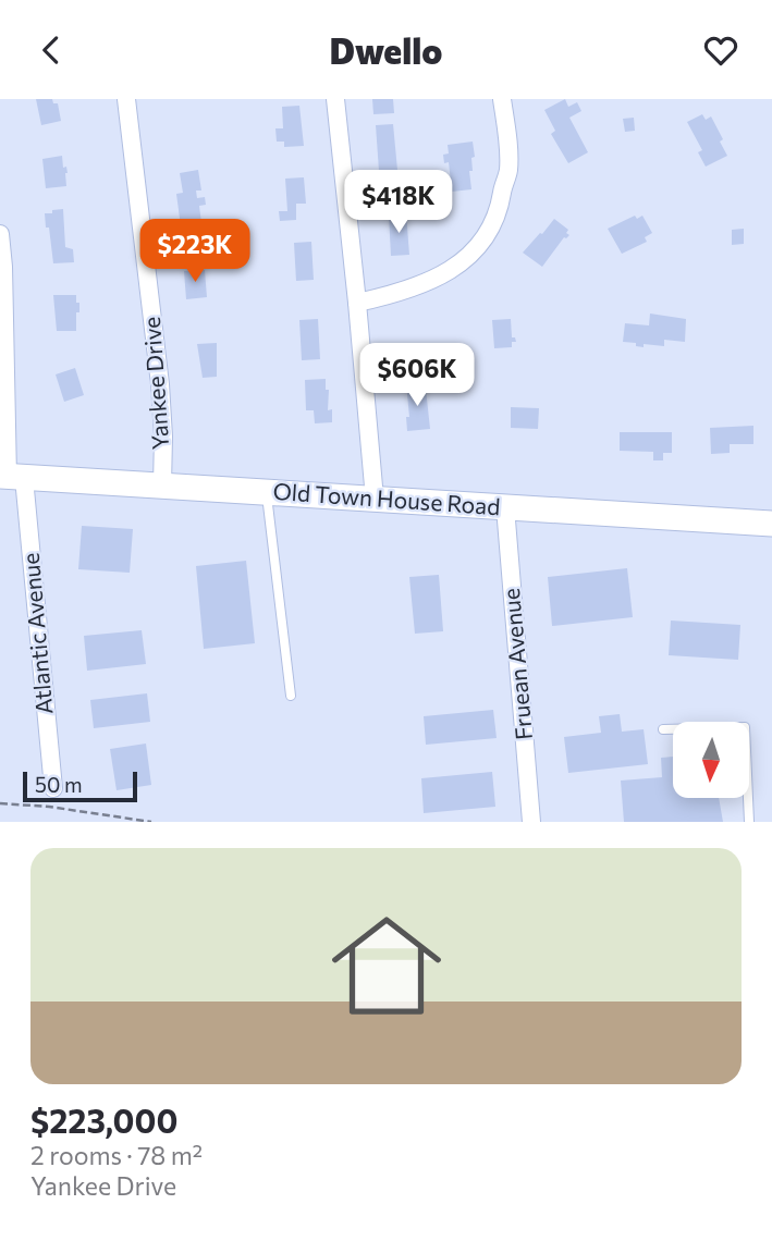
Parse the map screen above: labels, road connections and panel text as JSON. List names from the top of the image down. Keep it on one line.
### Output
{"streets":{"main road":["Old Town House Road"],"street":["Yankee Drive","Atlantic Avenue","Fruean Avenue"]},"crossings":[["Yankee Drive","Old Town House Road"],["Old Town House Road","Atlantic Avenue"],["Old Town House Road","Fruean Avenue"]],"scale_bar":"50 m","north":"bottom","page":{"header":"Dwello","price":["$418K","$223K","$606K"],"scale":"50 m","list":[{"name":"$223,000","note":"2 rooms · 78 m² · Yankee Drive"}]}}
